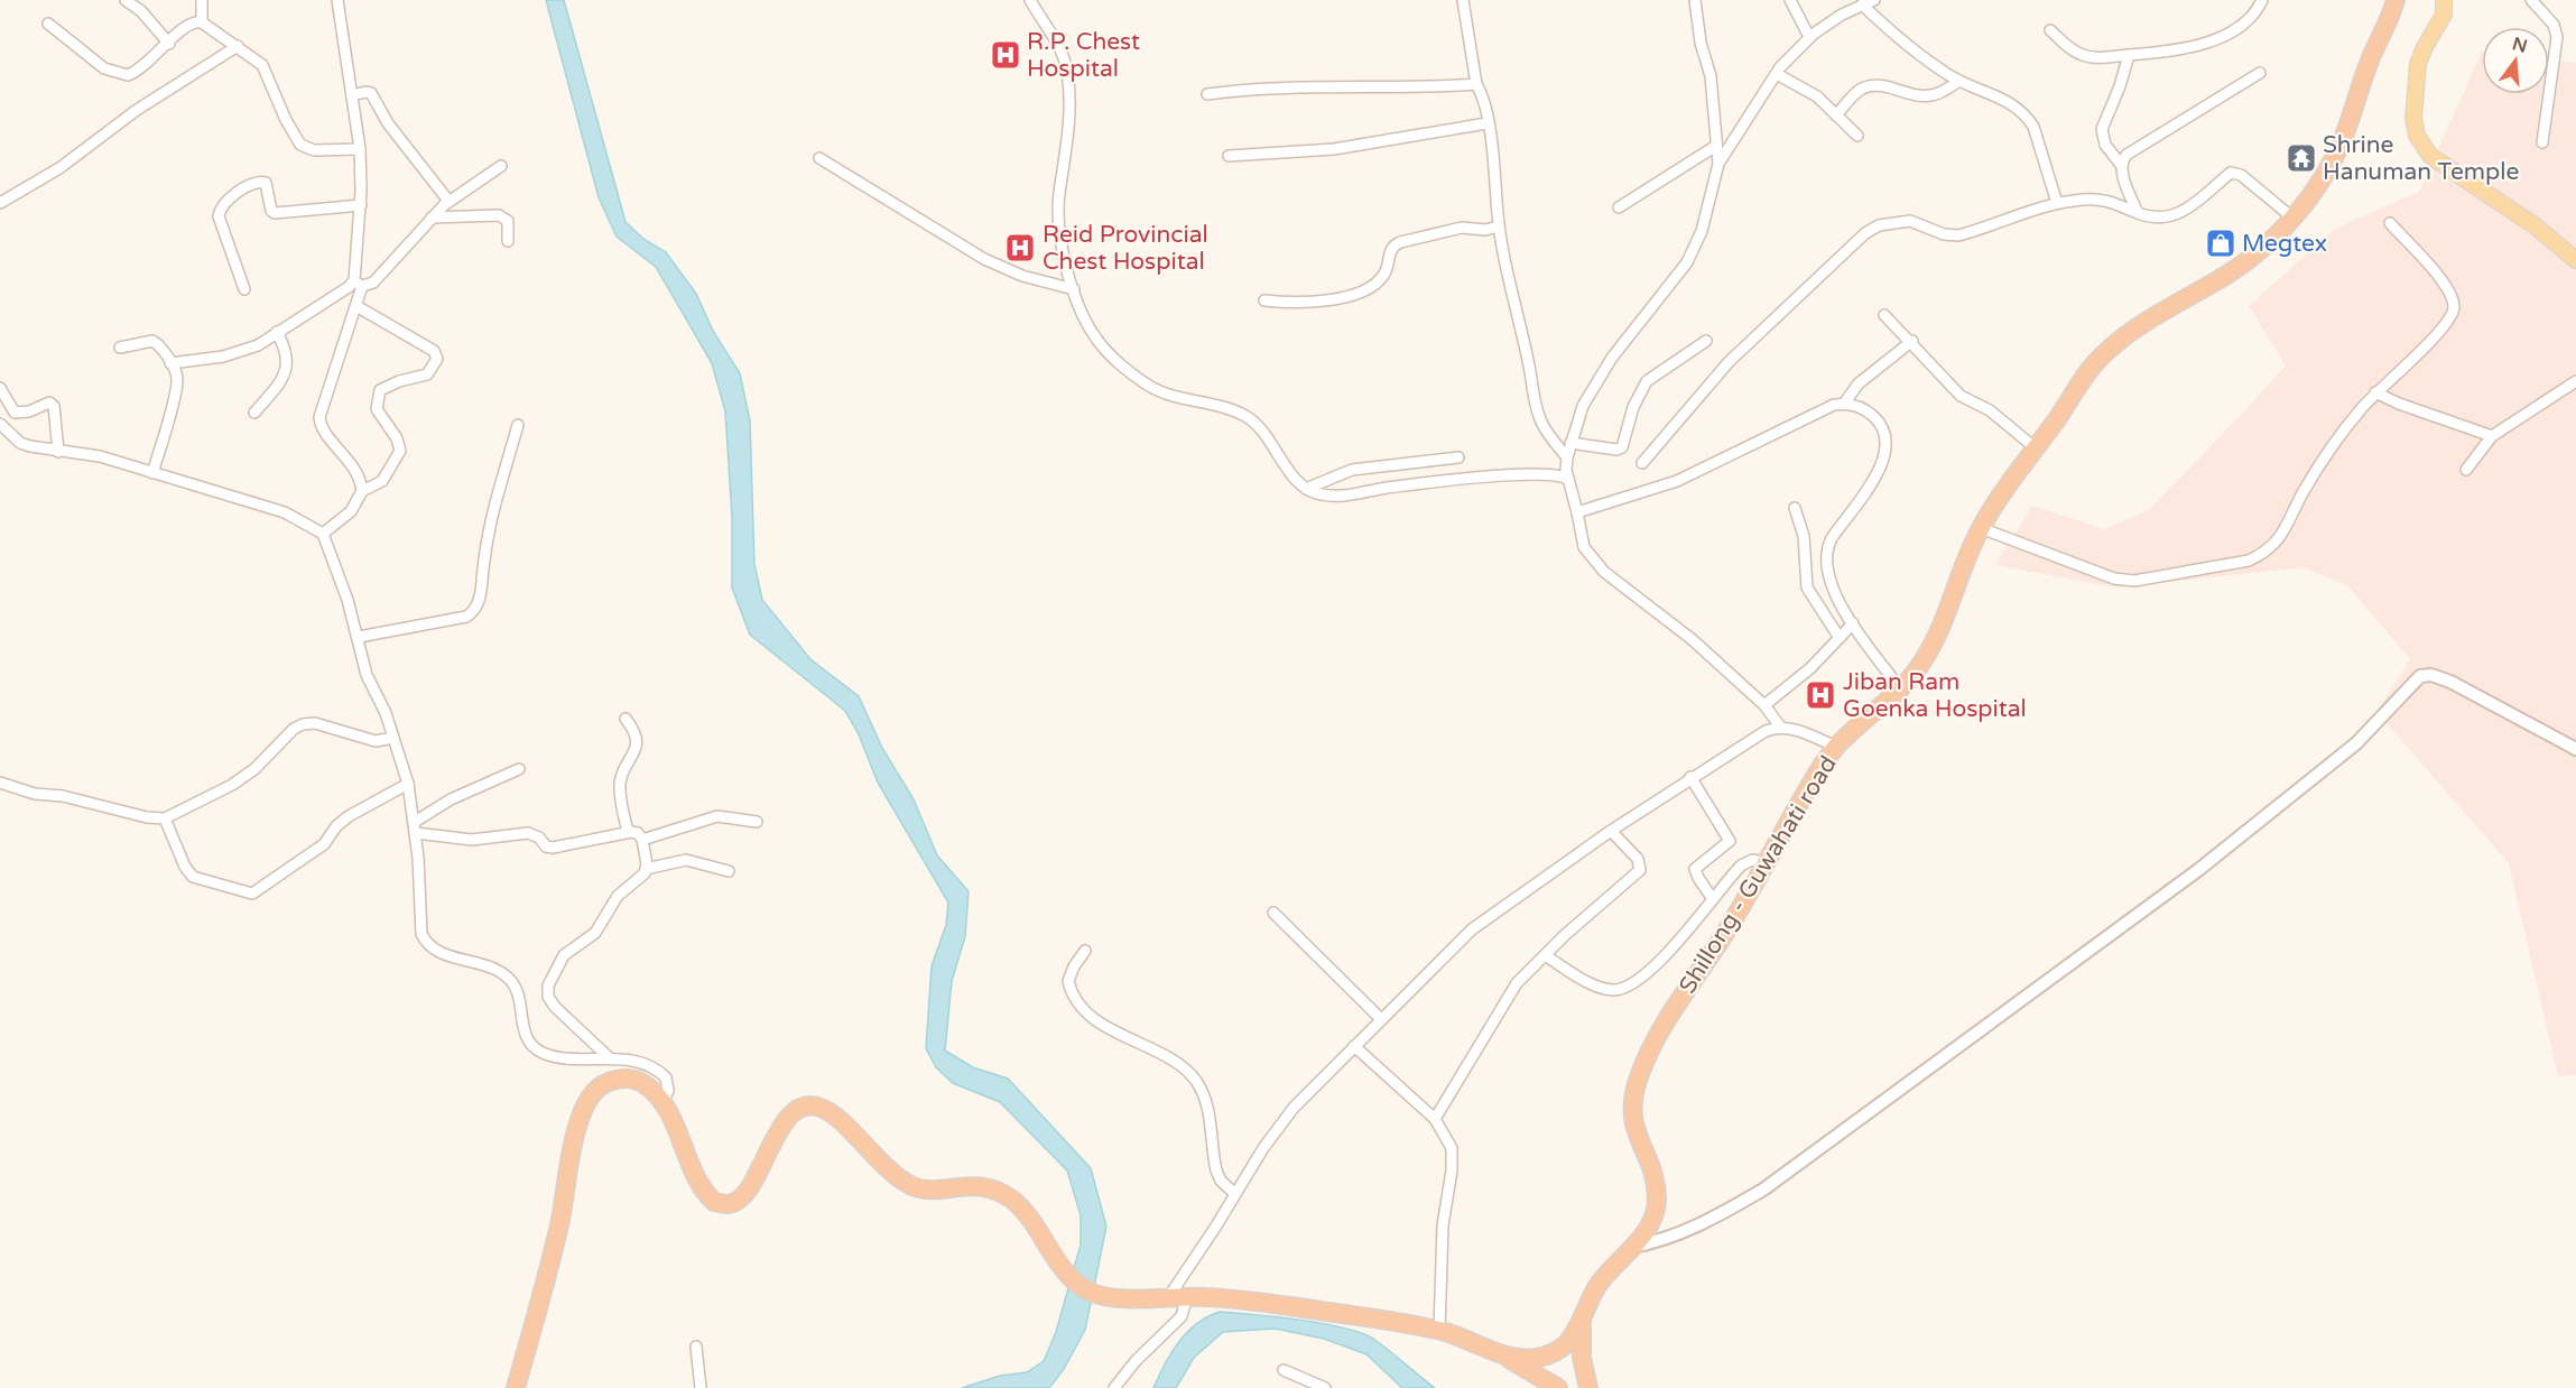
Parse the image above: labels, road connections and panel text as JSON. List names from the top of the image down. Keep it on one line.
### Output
{"streets":{"highway":["Shillong - Guwahati road"]},"places":{"hospital":["R.P. Chest Hospital","Reid Provincial Chest Hospital","Jiban Ram Goenka Hospital"],"temple":["Shrine Hanuman Temple"],"shop":["Megtex"]},"north":"top"}
